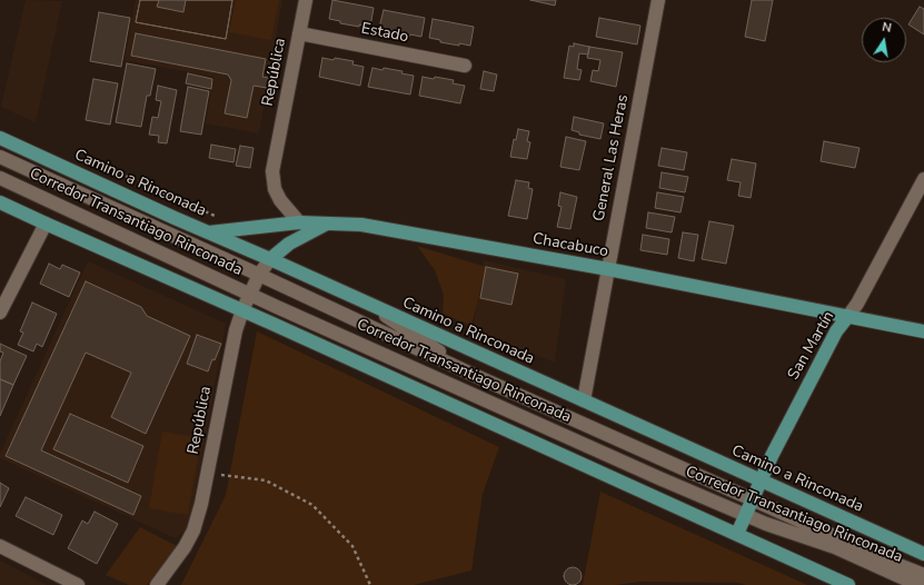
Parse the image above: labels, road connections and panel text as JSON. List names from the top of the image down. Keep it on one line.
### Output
{"streets":{"main road":["Camino a Rinconada","Chacabuco","San Martín"],"street":["Estado","República","General Las Heras","Corredor Transantiago Rinconada"]},"crossings":[["Estado","República"],["República","Camino a Rinconada"],["República","Corredor Transantiago Rinconada"],["República","Chacabuco"],["General Las Heras","Camino a Rinconada"],["General Las Heras","Chacabuco"],["Camino a Rinconada","Corredor Transantiago Rinconada"],["Camino a Rinconada","Chacabuco"],["Camino a Rinconada","San Martín"],["Corredor Transantiago Rinconada","San Martín"],["Chacabuco","San Martín"]],"north":"top"}
